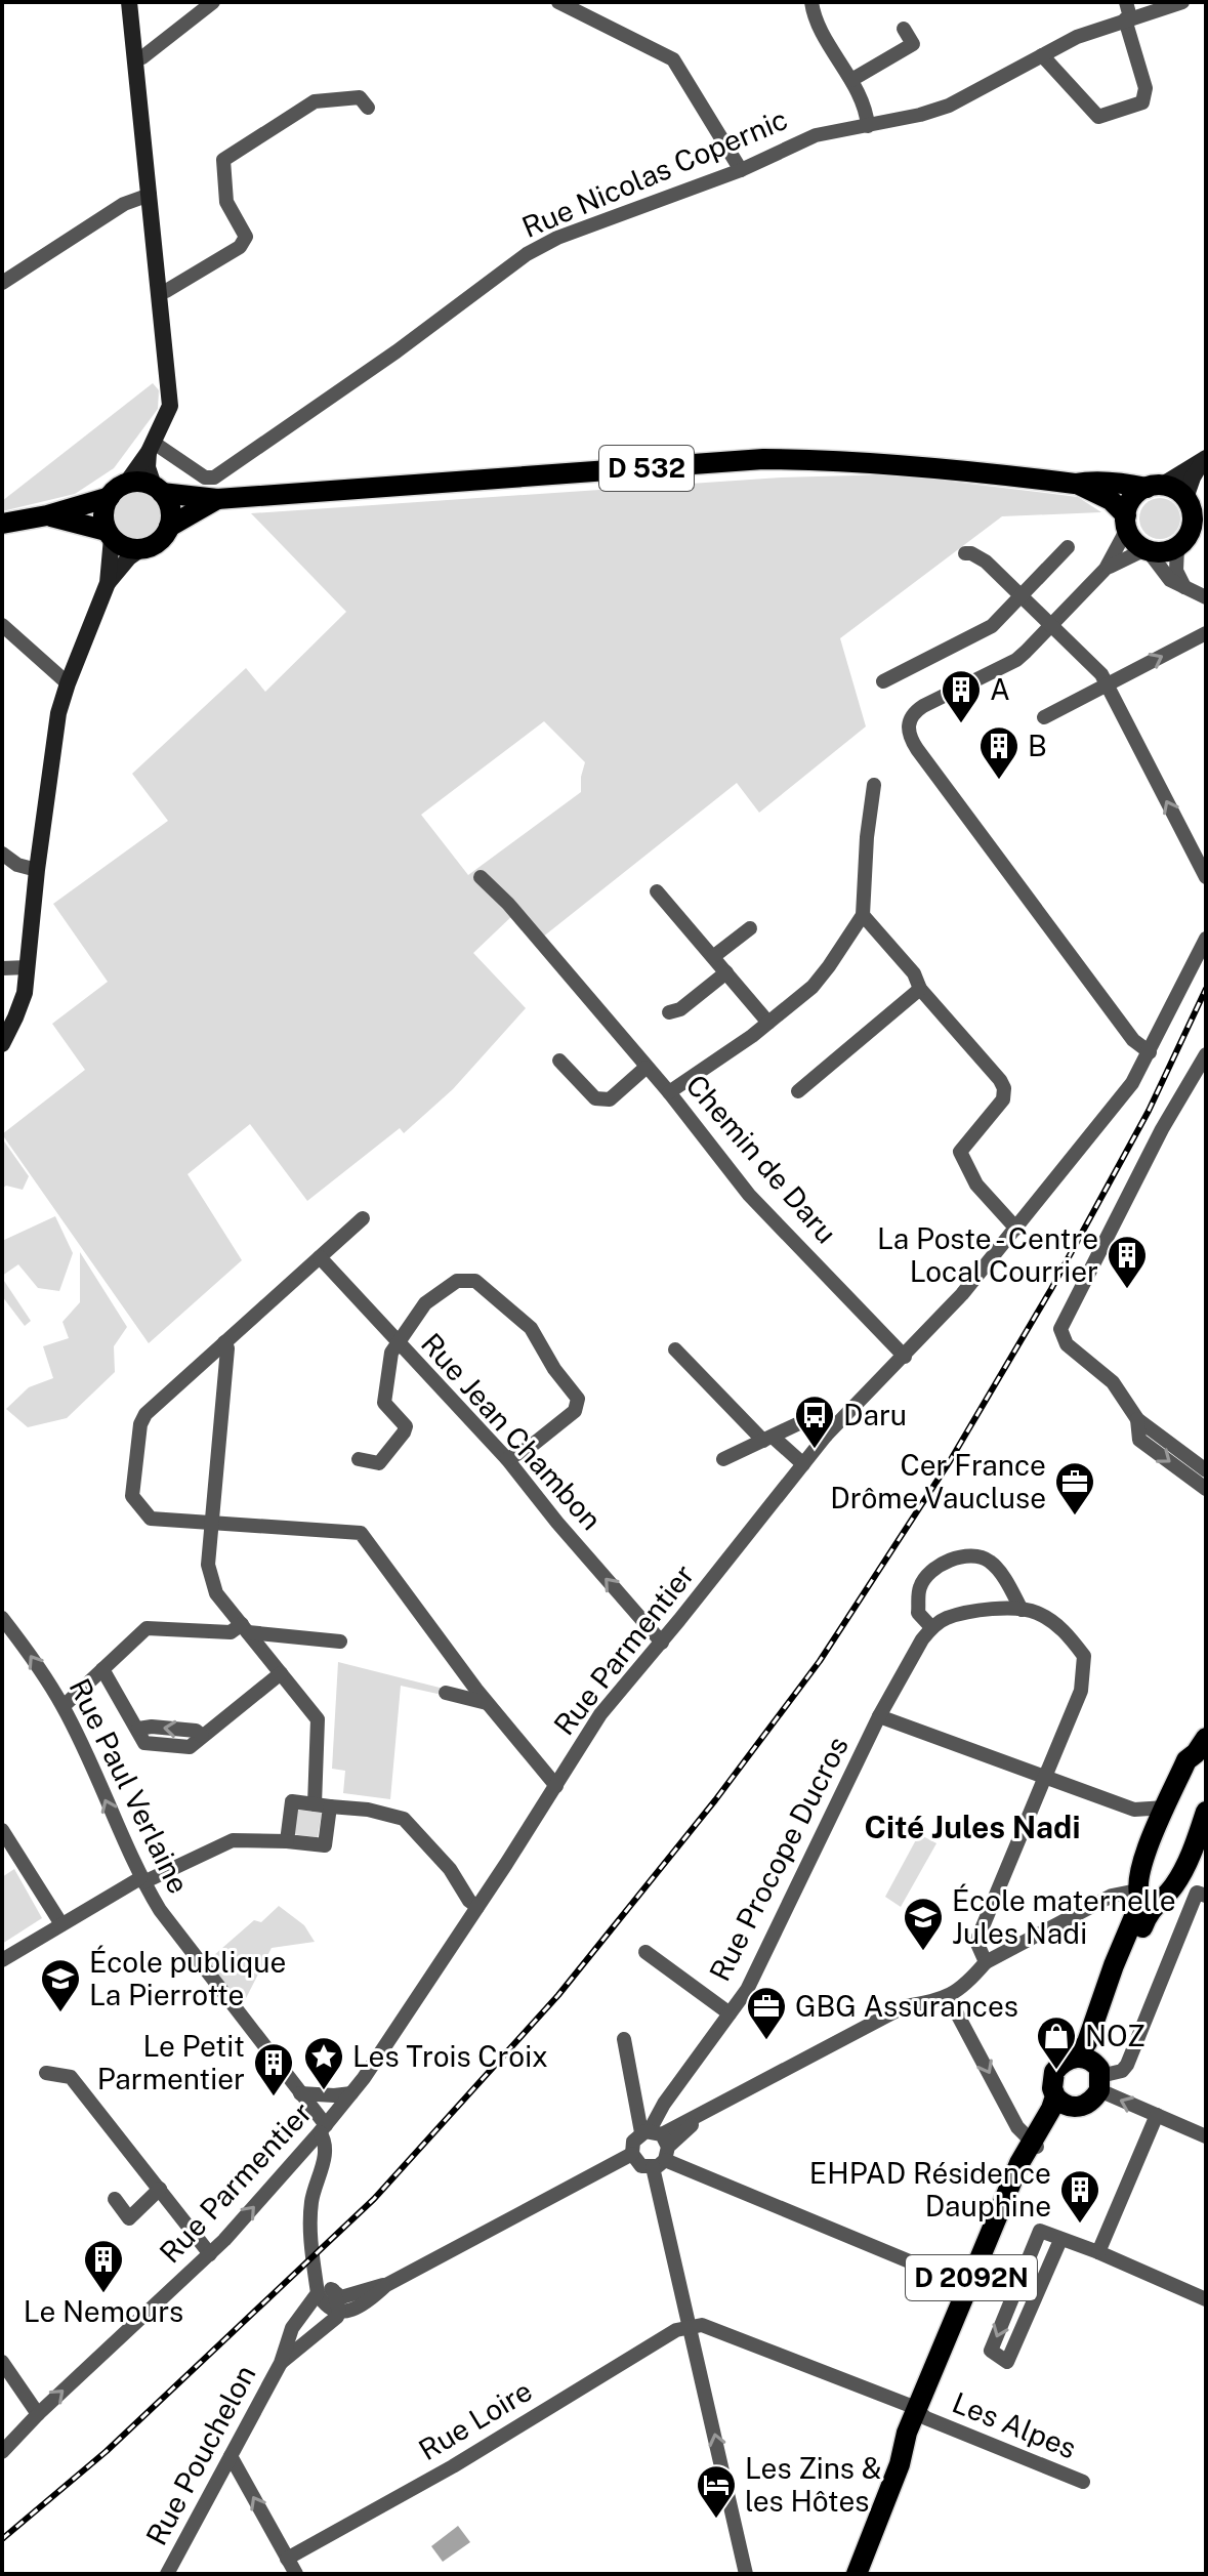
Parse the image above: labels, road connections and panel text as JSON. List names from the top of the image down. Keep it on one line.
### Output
{"streets":{"main road":["D 532","D 2092N"],"street":["Rue Nicolas Copernic","Chemin de Daru","Rue Jean Chambon","Rue Parmentier","Rue Paul Verlaine","Rue Procope Ducros","Rue Loire","Les Alpes","Rue Pouchelon"]},"crossings":[["Chemin de Daru","Rue Parmentier"],["Rue Jean Chambon","Rue Parmentier"],["Rue Parmentier","Rue Paul Verlaine"],["D 2092N","Les Alpes"],["Rue Loire","Les Alpes"]],"one_way":["Rue Jean Chambon"],"districts":["Cité Jules Nadi"],"places":{"building":["A","B","La Poste - Centre Local Courrier","Le Petit Parmentier","EHPAD Résidence Dauphine","Le Nemours"],"bus stop":["Daru"],"office":["Cer France Drôme Vaucluse","GBG Assurances"],"school or university":["École maternelle Jules Nadi","École publique La Pierrotte"],"shop":["NOZ"],"place":["Les Trois Croix"],"hotel":["Les Zins & les Hôtes"]}}
